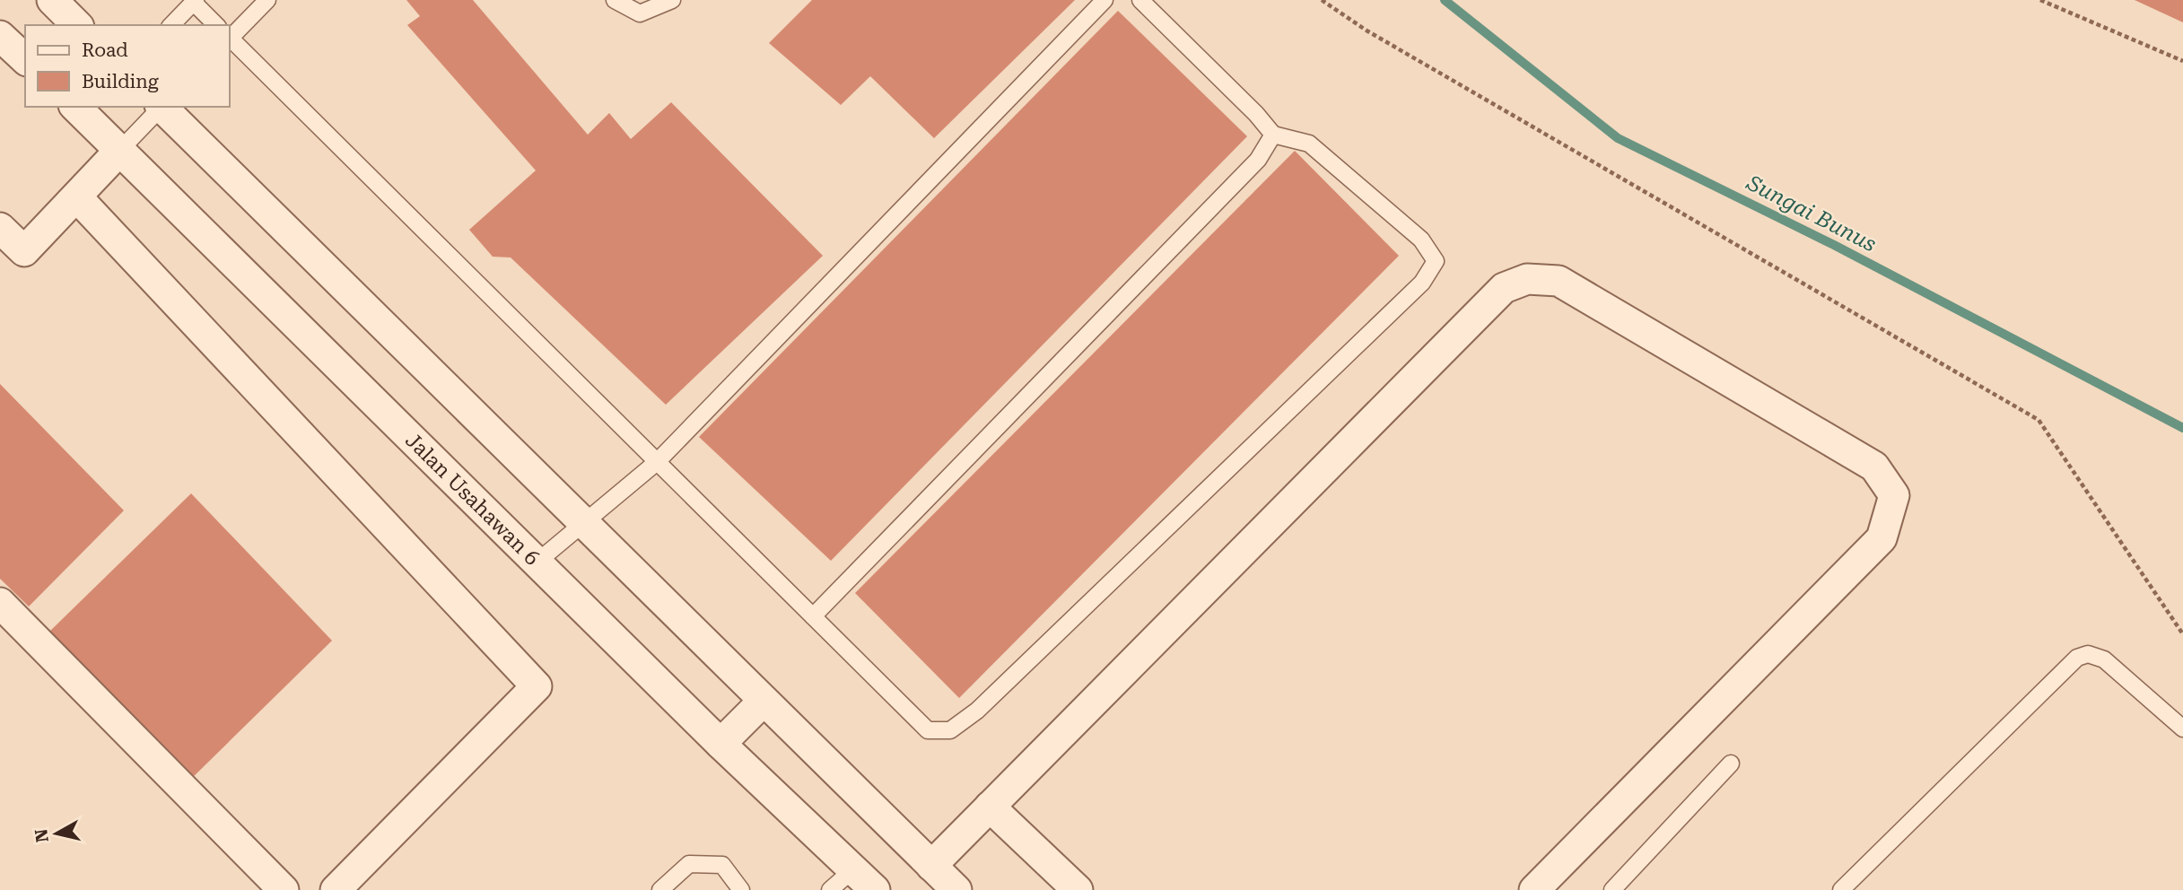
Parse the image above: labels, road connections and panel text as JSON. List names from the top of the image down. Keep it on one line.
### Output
{"streets":{"street":["Jalan Usahawan 6"]},"water":["Sungai Bunus"],"legend":["Road","Building"],"north":"left"}
